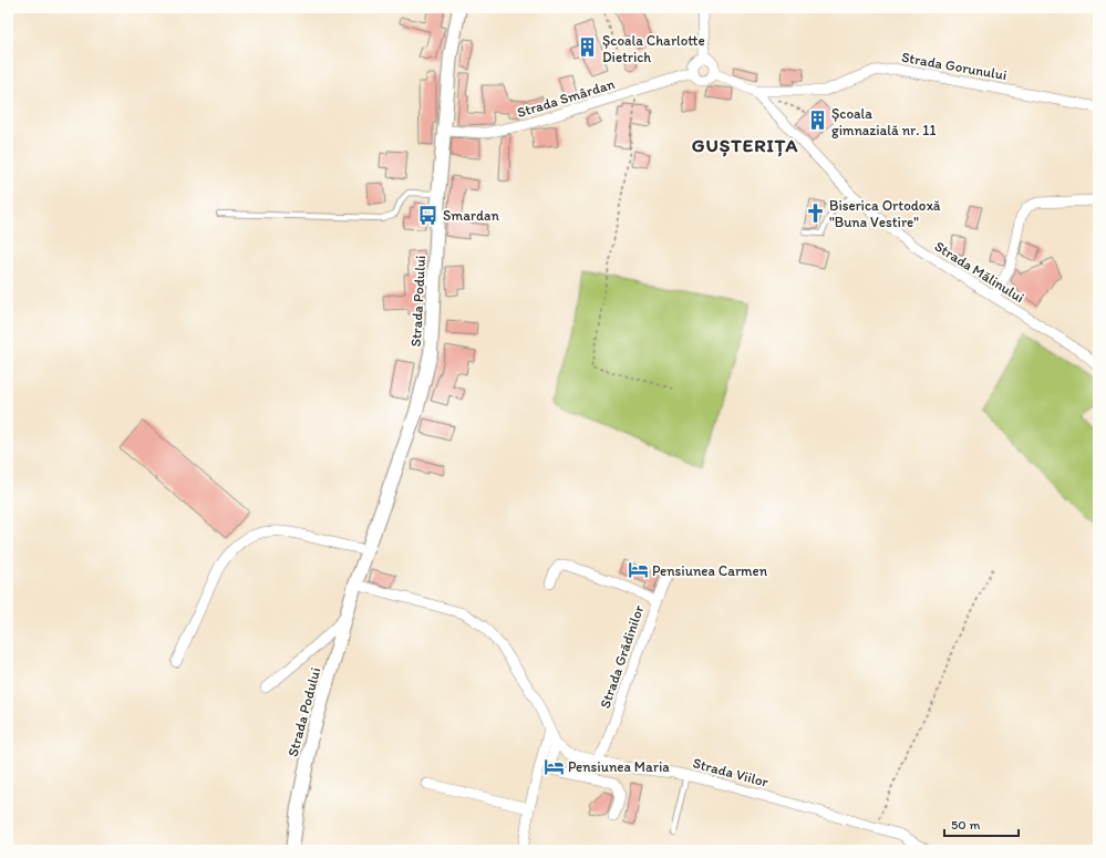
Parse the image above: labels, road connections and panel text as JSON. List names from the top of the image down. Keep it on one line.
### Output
{"streets":{"street":["Strada Gorunului","Strada Smârdan","Strada Mălinului","Strada Podului","Strada Grădinilor","Strada Viilor"]},"crossings":[["Strada Gorunului","Strada Mălinului"],["Strada Smârdan","Strada Mălinului"],["Strada Smârdan","Strada Podului"],["Strada Podului","Strada Viilor"],["Strada Grădinilor","Strada Viilor"]],"districts":["GUȘTERIȚA"],"places":{"building":["Școala Charlotte Dietrich","Școala gimnazială nr. 11"],"church":["Biserica Ortodoxă \"Buna Vestire\""],"bus stop":["Smardan"],"hotel":["Pensiunea Carmen","Pensiunea Maria"]},"scale_bar":"50 m"}
